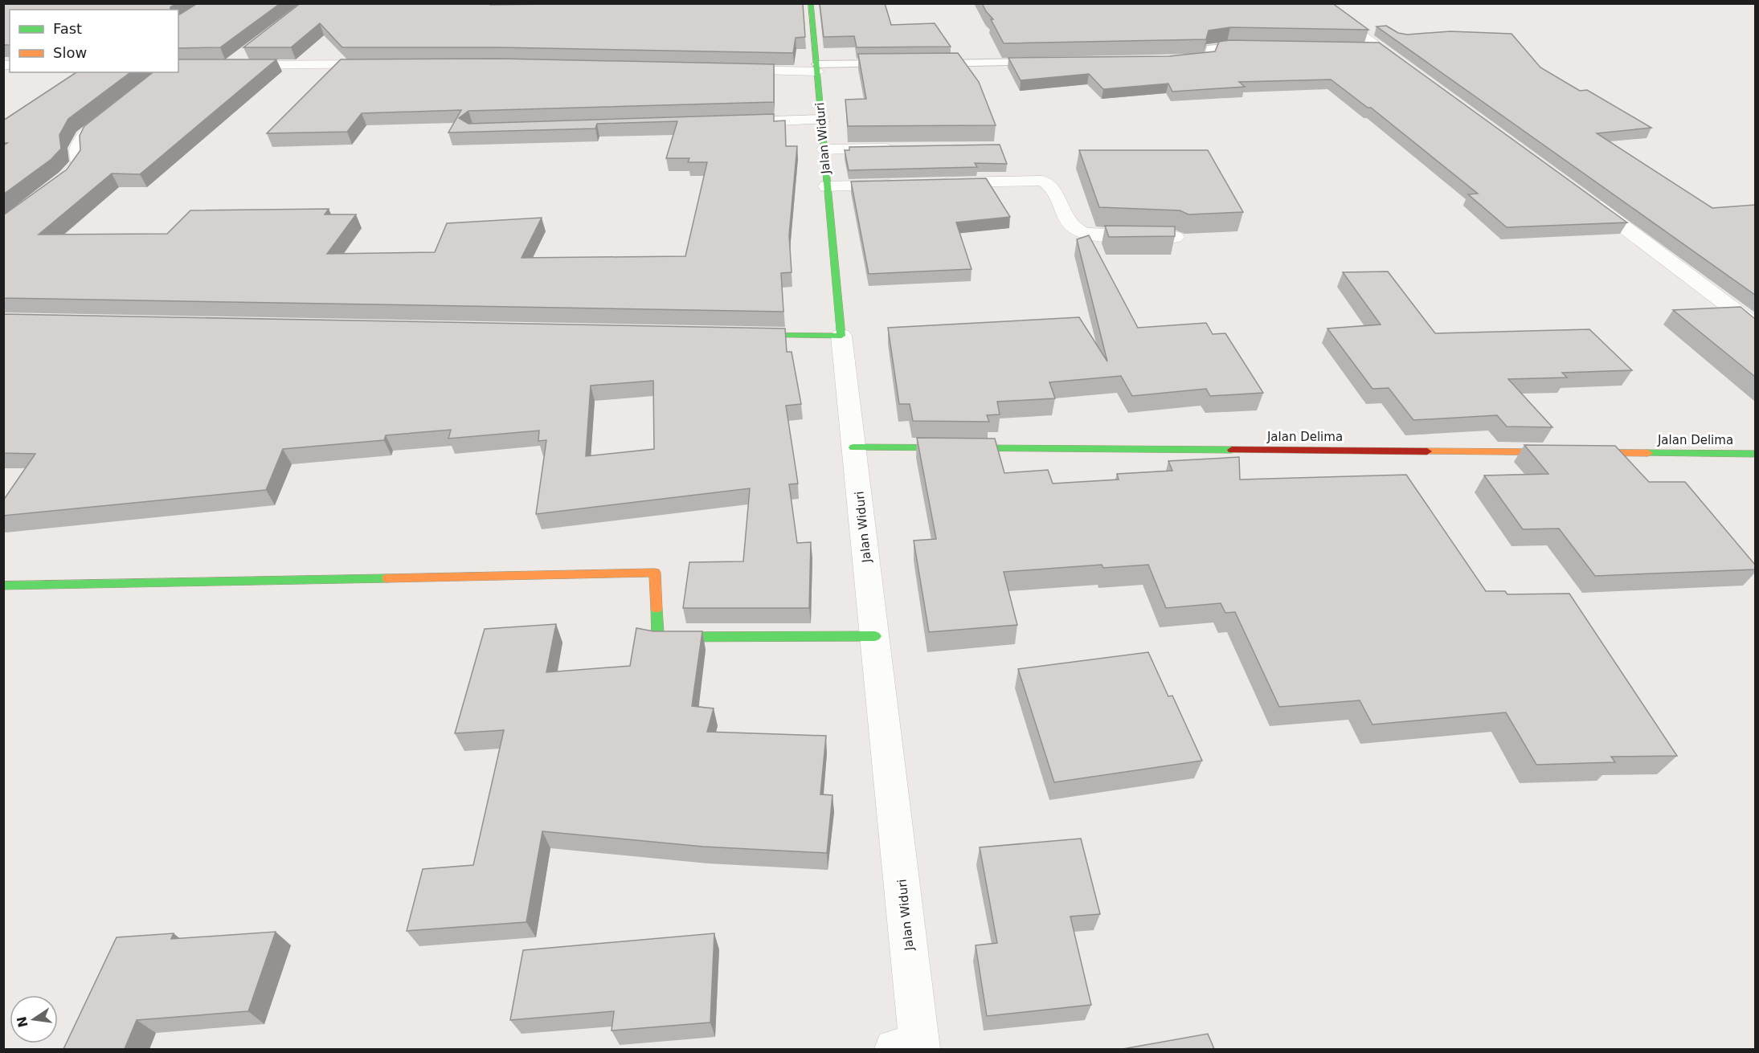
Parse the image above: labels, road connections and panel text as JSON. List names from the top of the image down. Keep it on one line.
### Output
{"streets":{"street":["Jalan Widuri","Jalan Delima"]},"crossings":[["Jalan Widuri","Jalan Delima"]],"legend":["Fast","Slow"],"north":"left"}
